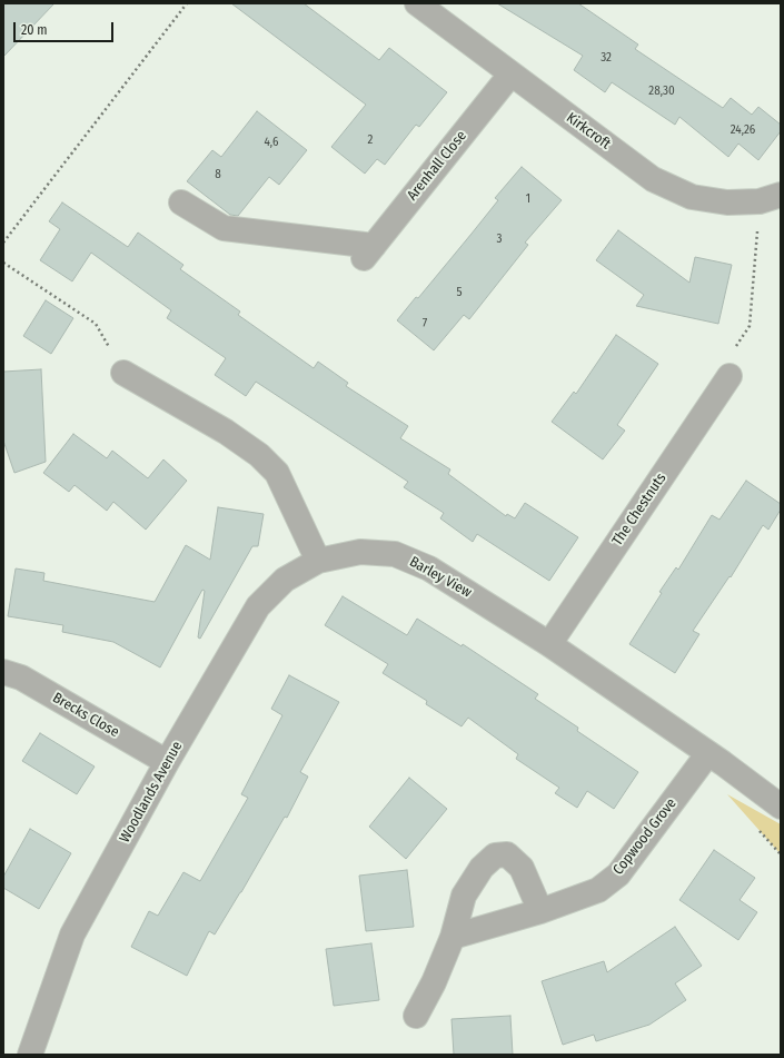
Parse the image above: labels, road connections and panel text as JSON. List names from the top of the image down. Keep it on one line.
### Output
{"streets":{"street":["Kirkcroft","Arenhall Close","The Chestnuts","Barley View","Brecks Close","Woodlands Avenue","Copwood Grove"]},"crossings":[["Kirkcroft","Arenhall Close"],["The Chestnuts","Barley View"],["Barley View","Woodlands Avenue"],["Barley View","Copwood Grove"],["Brecks Close","Woodlands Avenue"]],"house_numbers":["32","28,30","24,26","2","4,6","8","1","3","5","7"],"scale_bar":"20 m"}
